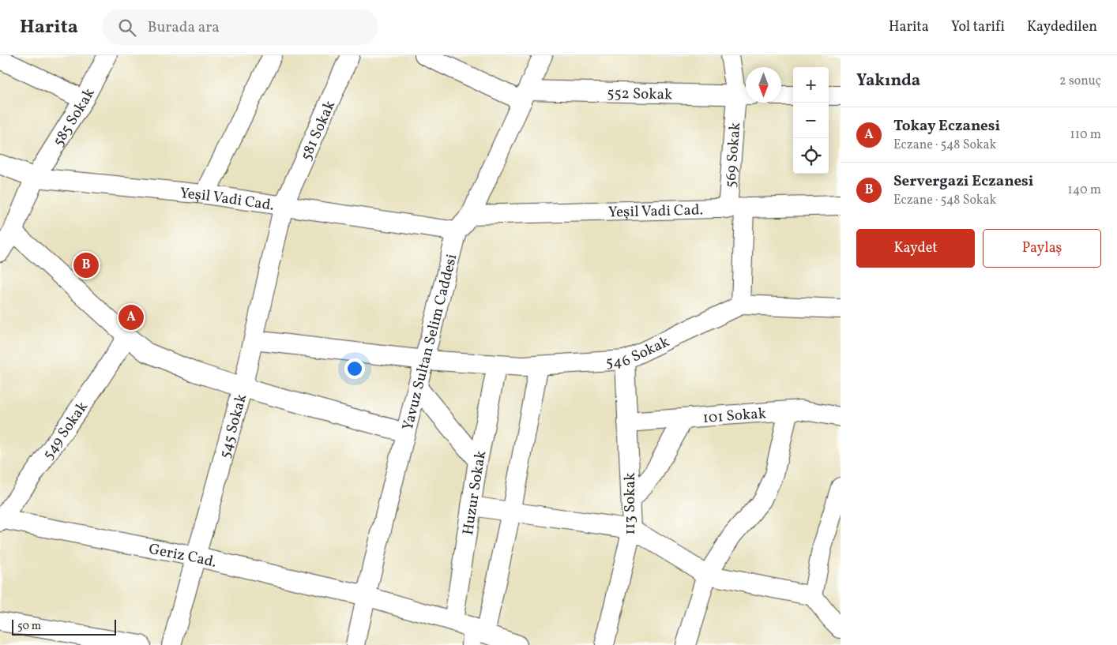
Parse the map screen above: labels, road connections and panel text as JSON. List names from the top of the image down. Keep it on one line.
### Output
{"streets":{"street":["552 Sokak","585 Sokak","581 Sokak","569 Sokak","Yeşil Vadi Cad.","Yavuz Sultan Selim Caddesi","546 Sokak","101 Sokak","545 Sokak","549 Sokak","Huzur Sokak","113 Sokak","Geriz Cad."]},"crossings":[["552 Sokak","569 Sokak"],["552 Sokak","Yavuz Sultan Selim Caddesi"],["585 Sokak","Yeşil Vadi Cad."],["581 Sokak","Yeşil Vadi Cad."],["581 Sokak","545 Sokak"],["569 Sokak","Yeşil Vadi Cad."],["569 Sokak","546 Sokak"],["Yeşil Vadi Cad.","Yavuz Sultan Selim Caddesi"],["Yeşil Vadi Cad.","545 Sokak"],["Yavuz Sultan Selim Caddesi","546 Sokak"],["Yavuz Sultan Selim Caddesi","Geriz Cad."],["546 Sokak","545 Sokak"],["546 Sokak","Huzur Sokak"],["546 Sokak","113 Sokak"],["101 Sokak","113 Sokak"],["545 Sokak","Geriz Cad."],["549 Sokak","Geriz Cad."],["Huzur Sokak","Geriz Cad."]],"scale_bar":"50 m","north":"bottom","page":{"header":"Harita","search":"Burada ara","nav":["Harita","Yol tarifi","Kaydedilen"],"heading":["Yakında","2 sonuç"],"map_buttons":["+","−"],"list":[{"mark":"A","name":"Tokay Eczanesi","note":"Eczane · 548 Sokak","value":"110 m"},{"mark":"B","name":"Servergazi Eczanesi","note":"Eczane · 548 Sokak","value":"140 m"}],"buttons":["Kaydet","Paylaş"],"pins":["B","A"],"scale":"50 m"}}
